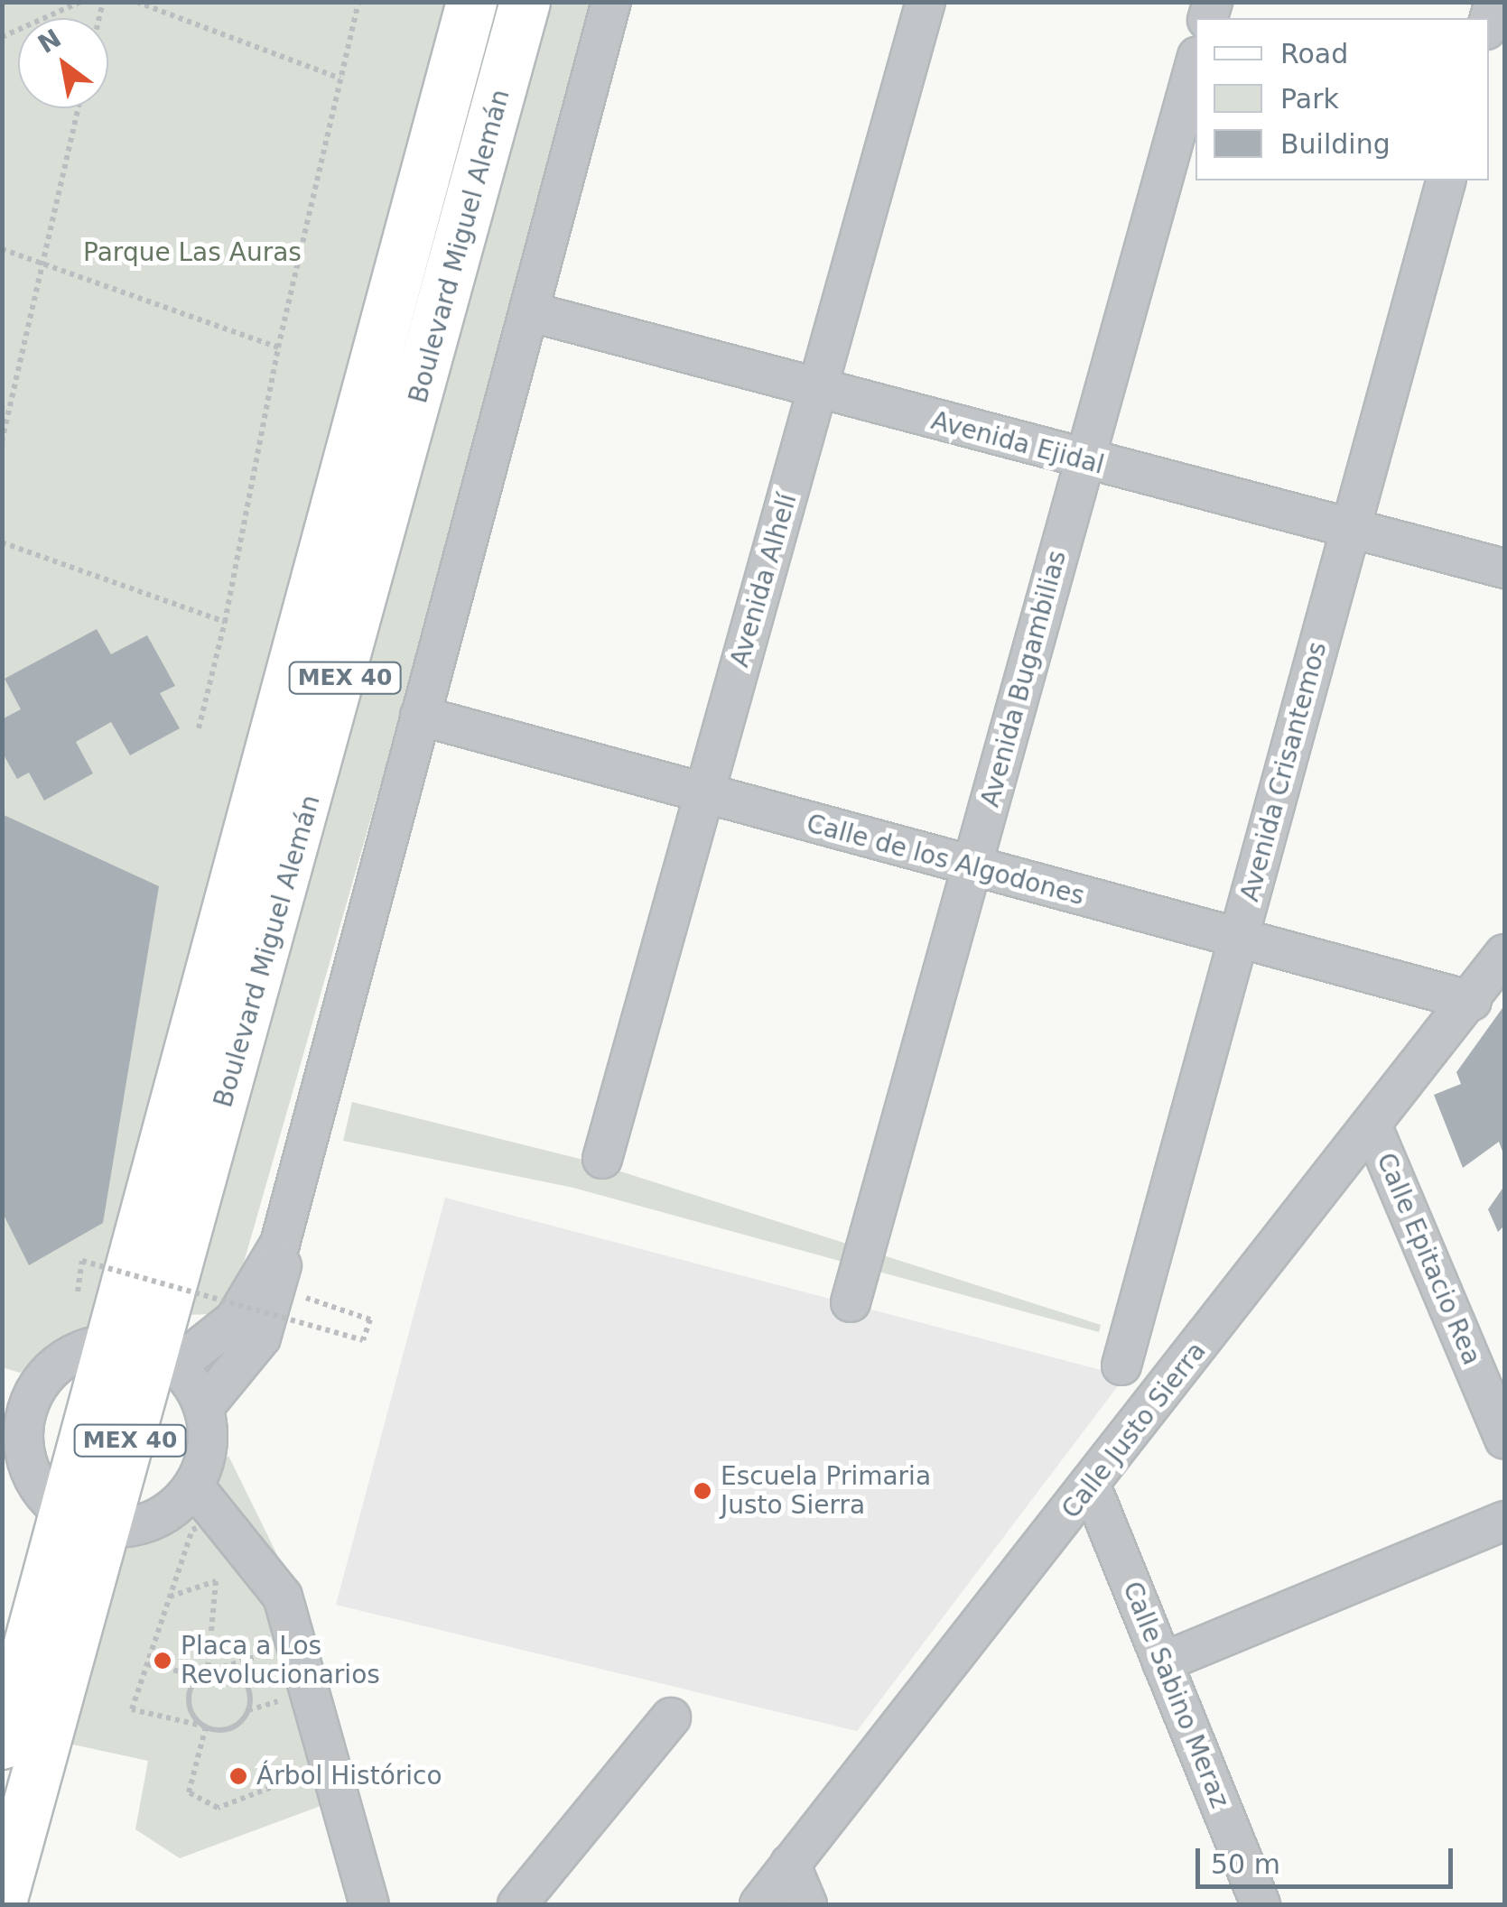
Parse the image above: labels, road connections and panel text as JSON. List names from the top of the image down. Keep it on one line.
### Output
{"streets":{"main road":["Boulevard Miguel Alemán","MEX 40"],"street":["Avenida Ejidal","Avenida Alhelí","Avenida Bugambilias","Avenida Crisantemos","Calle de los Algodones","Calle Epitacio Rea","Calle Justo Sierra","Calle Sabino Meraz"]},"crossings":[["Avenida Ejidal","Avenida Alhelí"],["Avenida Ejidal","Avenida Bugambilias"],["Avenida Ejidal","Avenida Crisantemos"],["Avenida Alhelí","Calle de los Algodones"],["Avenida Bugambilias","Calle de los Algodones"],["Avenida Crisantemos","Calle de los Algodones"],["Calle de los Algodones","Calle Justo Sierra"],["Calle Epitacio Rea","Calle Justo Sierra"],["Calle Justo Sierra","Calle Sabino Meraz"]],"parks":["Parque Las Auras"],"places":["Escuela Primaria Justo Sierra","Placa a Los Revolucionarios","Árbol Histórico"],"legend":["Road","Park","Building"],"scale_bar":"50 m","north":"top left"}
